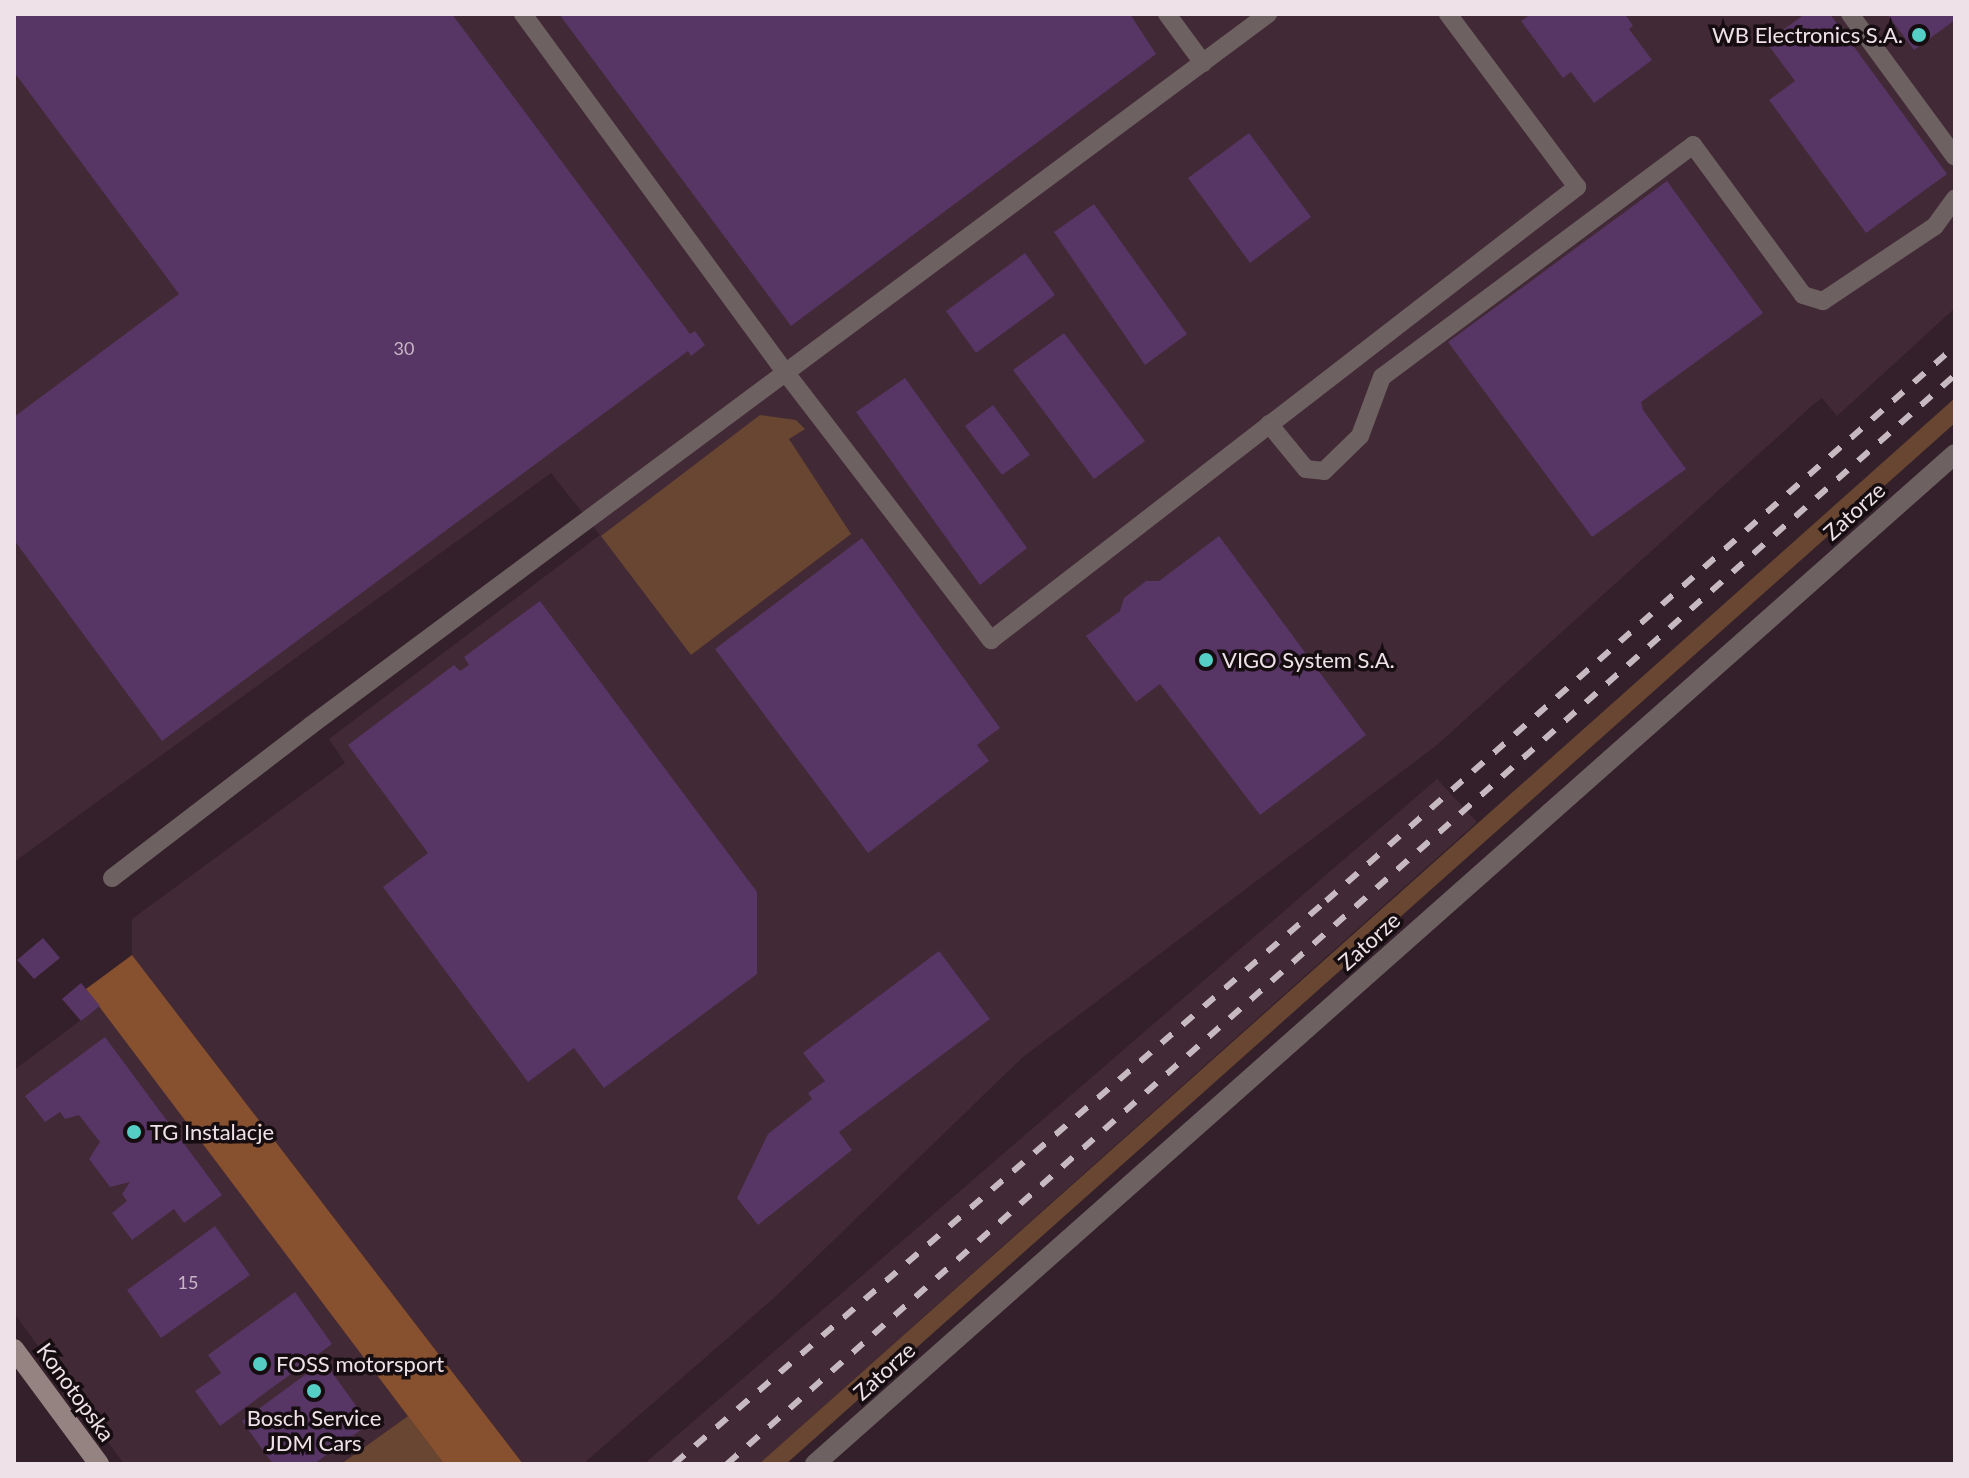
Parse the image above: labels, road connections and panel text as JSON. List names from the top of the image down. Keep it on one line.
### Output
{"streets":{"main road":["Konotopska"],"street":["Zatorze"]},"places":["WB Electronics S.A.","VIGO System S.A.","TG Instalacje","FOSS motorsport","Bosch Service JDM Cars"],"house_numbers":["30","15"]}
